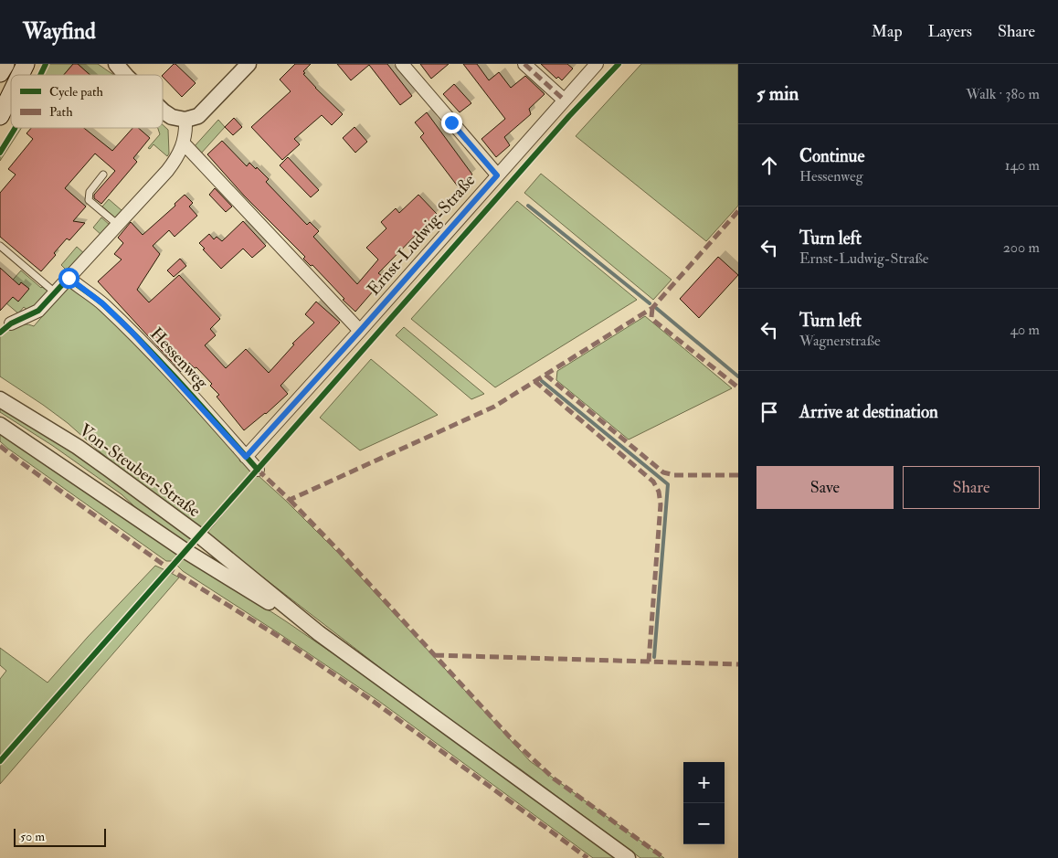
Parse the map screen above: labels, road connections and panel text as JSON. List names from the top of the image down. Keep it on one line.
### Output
{"streets":{"street":["Ernst-Ludwig-Straße","Hessenweg","Von-Steuben-Straße"]},"crossings":[["Ernst-Ludwig-Straße","Hessenweg"]],"legend":["Cycle path","Path"],"scale_bar":"50 m","page":{"header":"Wayfind","nav":["Map","Layers","Share"],"heading":["5 min","Walk · 380 m"],"list":[["Continue","Hessenweg","140 m"],["Turn left","Ernst-Ludwig-Straße","200 m"],["Turn left","Wagnerstraße","40 m"],"Arrive at destination"],"buttons":["Save","Share"],"map_buttons":["+","−"],"scale":"50 m"}}
